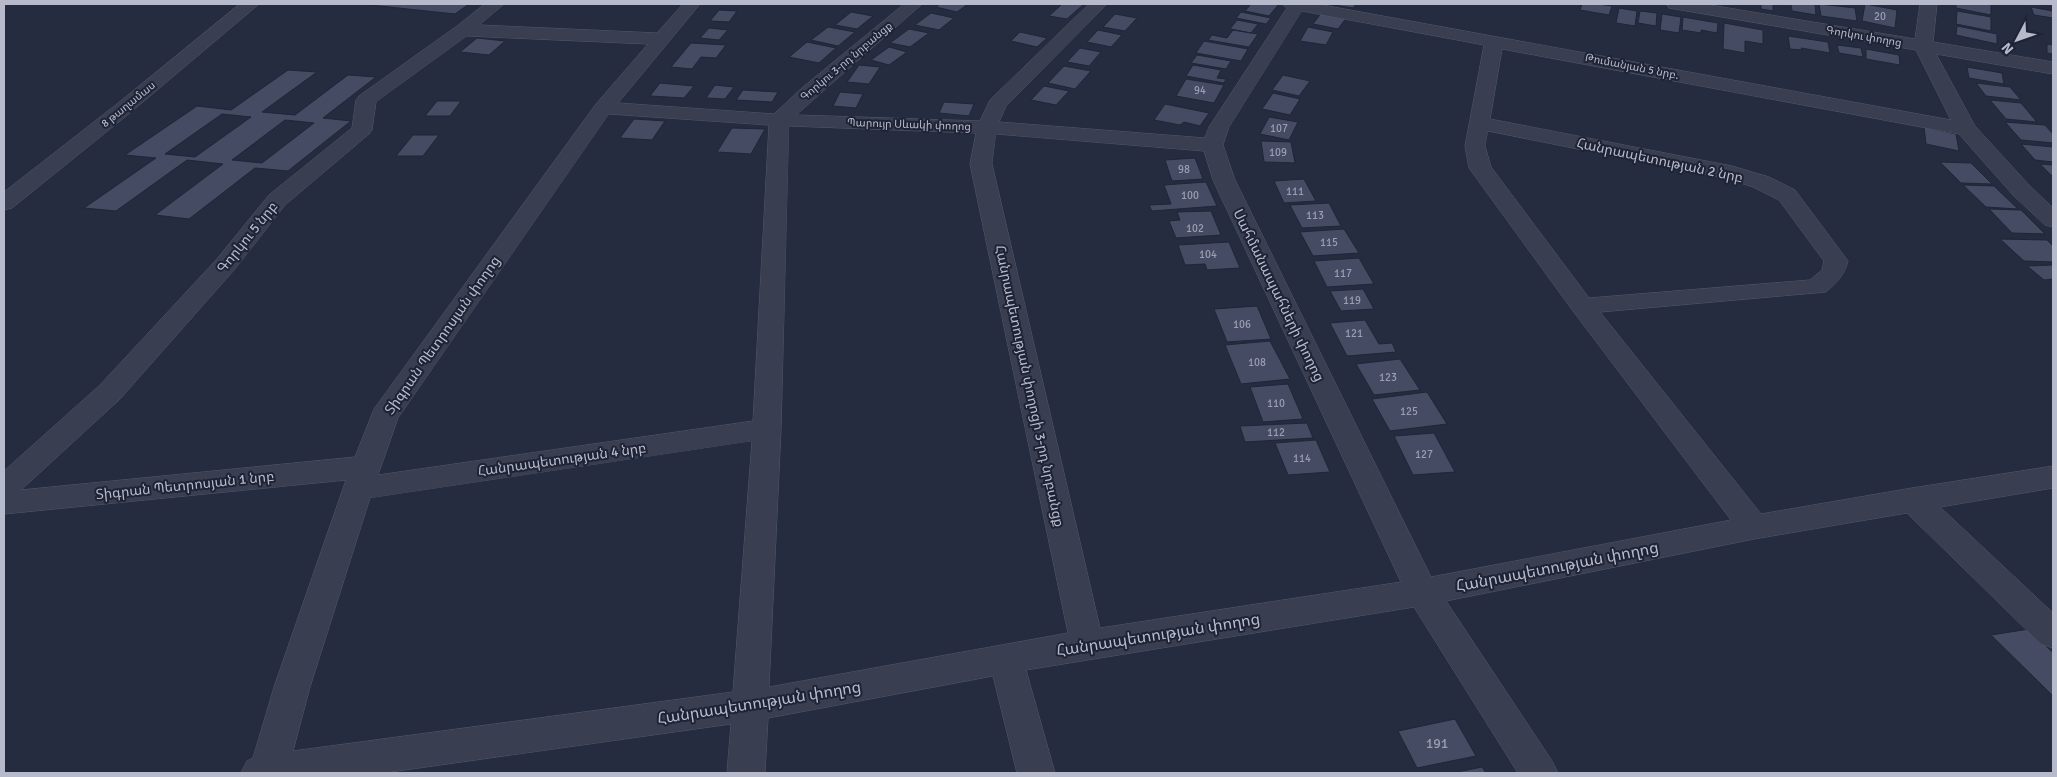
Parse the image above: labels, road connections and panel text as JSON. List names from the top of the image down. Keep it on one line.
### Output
{"streets":{"street":["Գորկու փողոց","Գորկու 3-րդ նրբանցք","Թումանյան 5 նրբ.","8 թաղամաս","Պարույր Սևակի փողոց","Հանրապետության 2 նրբ","Գորկու 5 նրբ","Սահմանապահների փողոց","Տիգրան Պետրոսյան փողոց","Հանրապետության փողոցի 3-րդ նրբանցք","Հանրապետության 4 նրբ","Տիգրան Պետրոսյան 1 նրբ","Հանրապետության փողոց"]},"crossings":[["Գորկու 3-րդ նրբանցք","Պարույր Սևակի փողոց"],["Պարույր Սևակի փողոց","Սահմանապահների փողոց"],["Պարույր Սևակի փողոց","Տիգրան Պետրոսյան փողոց"],["Պարույր Սևակի փողոց","Հանրապետության փողոցի 3-րդ նրբանցք"],["Սահմանապահների փողոց","Հանրապետության փողոց"],["Տիգրան Պետրոսյան փողոց","Հանրապետության 4 նրբ"],["Տիգրան Պետրոսյան փողոց","Տիգրան Պետրոսյան 1 նրբ"],["Տիգրան Պետրոսյան փողոց","Հանրապետության փողոց"],["Հանրապետության փողոցի 3-րդ նրբանցք","Հանրապետության փողոց"],["Հանրապետության 4 նրբ","Տիգրան Պետրոսյան 1 նրբ"]],"house_numbers":["20","94","107","109","98","111","100","113","102","115","104","117","119","106","121","108","123","110","125","112","127","114","191"],"north":"bottom left"}
